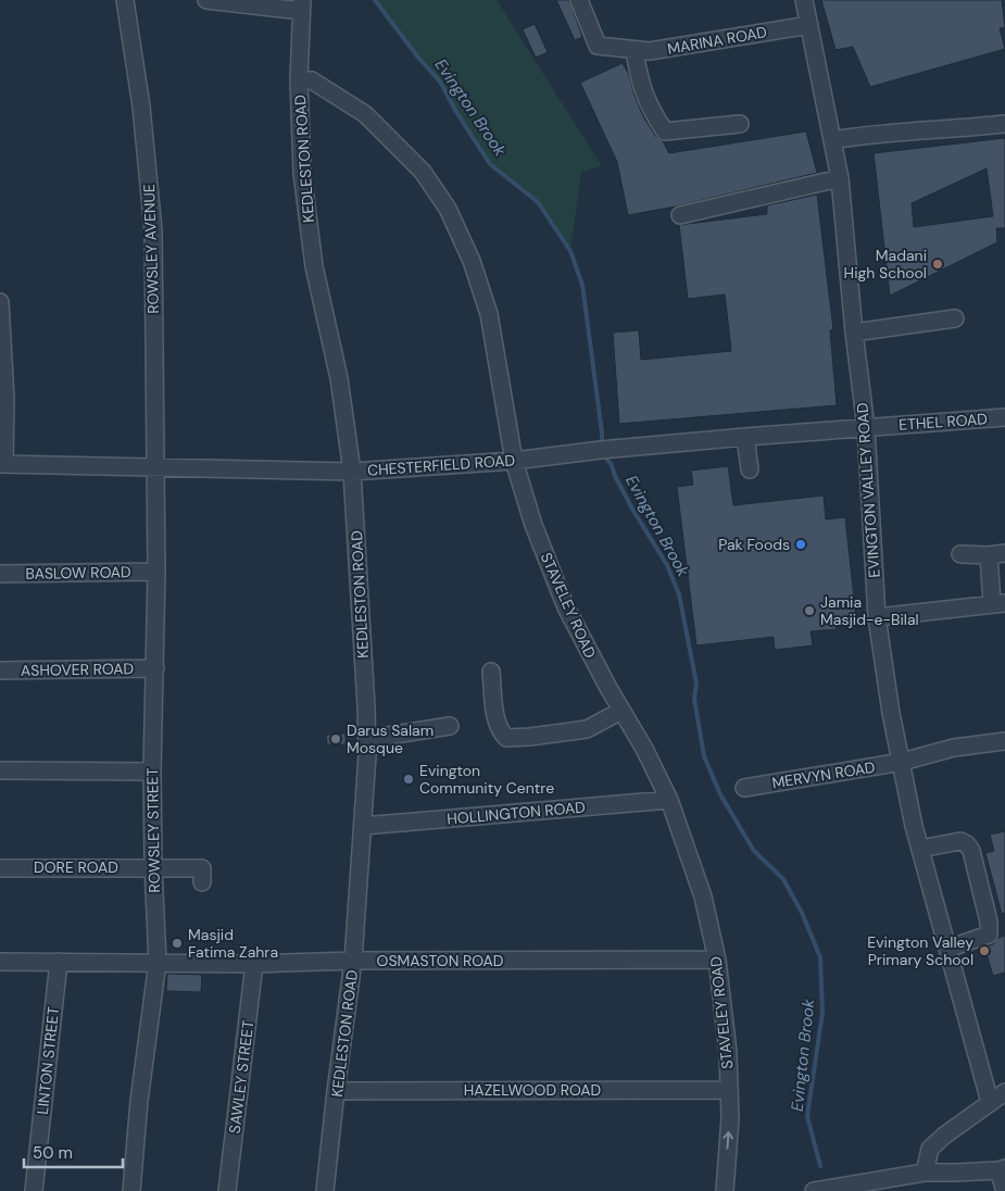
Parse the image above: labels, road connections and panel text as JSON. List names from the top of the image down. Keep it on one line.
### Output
{"streets":{"street":["MARINA ROAD","KEDLESTON ROAD","ROWSLEY AVENUE","ETHEL ROAD","CHESTERFIELD ROAD","EVINGTON VALLEY ROAD","BASLOW ROAD","STAVELEY ROAD","ASHOVER ROAD","MERVYN ROAD","HOLLINGTON ROAD","ROWSLEY STREET","DORE ROAD","OSMASTON ROAD","LINTON STREET","SAWLEY STREET","HAZELWOOD ROAD"]},"crossings":[["MARINA ROAD","EVINGTON VALLEY ROAD"],["KEDLESTON ROAD","CHESTERFIELD ROAD"],["KEDLESTON ROAD","STAVELEY ROAD"],["KEDLESTON ROAD","HOLLINGTON ROAD"],["KEDLESTON ROAD","OSMASTON ROAD"],["KEDLESTON ROAD","HAZELWOOD ROAD"],["ROWSLEY AVENUE","CHESTERFIELD ROAD"],["ROWSLEY AVENUE","ROWSLEY STREET"],["ETHEL ROAD","CHESTERFIELD ROAD"],["ETHEL ROAD","EVINGTON VALLEY ROAD"],["CHESTERFIELD ROAD","EVINGTON VALLEY ROAD"],["CHESTERFIELD ROAD","STAVELEY ROAD"],["CHESTERFIELD ROAD","ROWSLEY STREET"],["EVINGTON VALLEY ROAD","MERVYN ROAD"],["BASLOW ROAD","ROWSLEY STREET"],["STAVELEY ROAD","HOLLINGTON ROAD"],["STAVELEY ROAD","OSMASTON ROAD"],["STAVELEY ROAD","HAZELWOOD ROAD"],["ASHOVER ROAD","ROWSLEY STREET"],["ROWSLEY STREET","DORE ROAD"],["ROWSLEY STREET","OSMASTON ROAD"],["OSMASTON ROAD","LINTON STREET"],["OSMASTON ROAD","SAWLEY STREET"]],"water":["Evington Brook"],"places":["Madani High School","Pak Foods","Jamia Masjid-e-Bilal","Darus Salam Mosque","Evington Community Centre","Masjid Fatima Zahra","Evington Valley Primary School"],"scale_bar":"50 m"}
